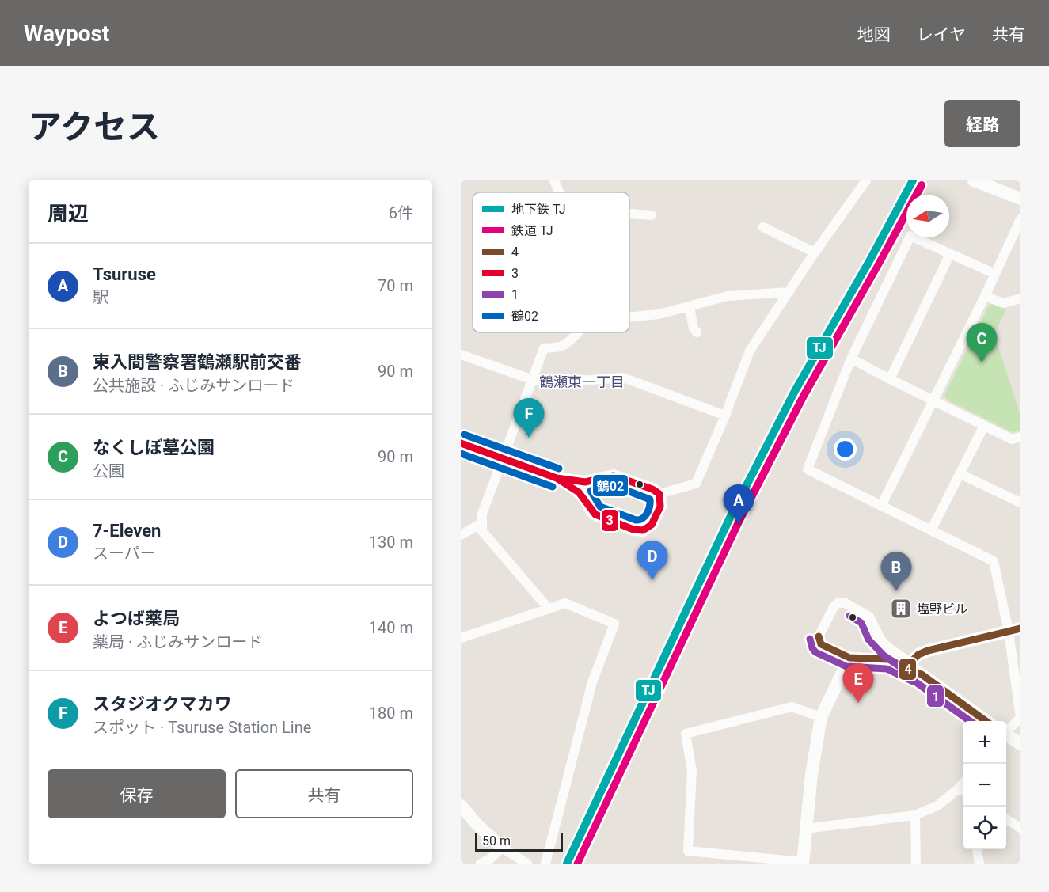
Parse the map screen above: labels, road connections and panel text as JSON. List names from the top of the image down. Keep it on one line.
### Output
{"districts":["鶴瀬東一丁目"],"places":{"building":["塩野ビル"]},"lines":["metro line TJ","rail line TJ","transit line 鶴02","transit line 3","transit line 1","transit line 4"],"legend":["地下鉄 TJ","鉄道 TJ","4","3","1","鶴02"],"scale_bar":"50 m","north":"left","page":{"header":"Waypost","nav":["地図","レイヤ","共有"],"title":"アクセス","buttons":["経路",["保存","共有"]],"heading":["周辺","6件"],"list":[{"mark":"A","name":"Tsuruse","note":"駅","value":"70 m"},{"mark":"B","name":"東入間警察署鶴瀬駅前交番","note":"公共施設 · ふじみサンロード","value":"90 m"},{"mark":"C","name":"なくしぼ墓公園","note":"公園","value":"90 m"},{"mark":"D","name":"7-Eleven","note":"スーパー","value":"130 m"},{"mark":"E","name":"よつば薬局","note":"薬局 · ふじみサンロード","value":"140 m"},{"mark":"F","name":"スタジオクマカワ","note":"スポット · Tsuruse Station Line","value":"180 m"}],"pins":["C","F","A","D","B","E"],"map_buttons":["+","−"],"scale":"50 m"}}
